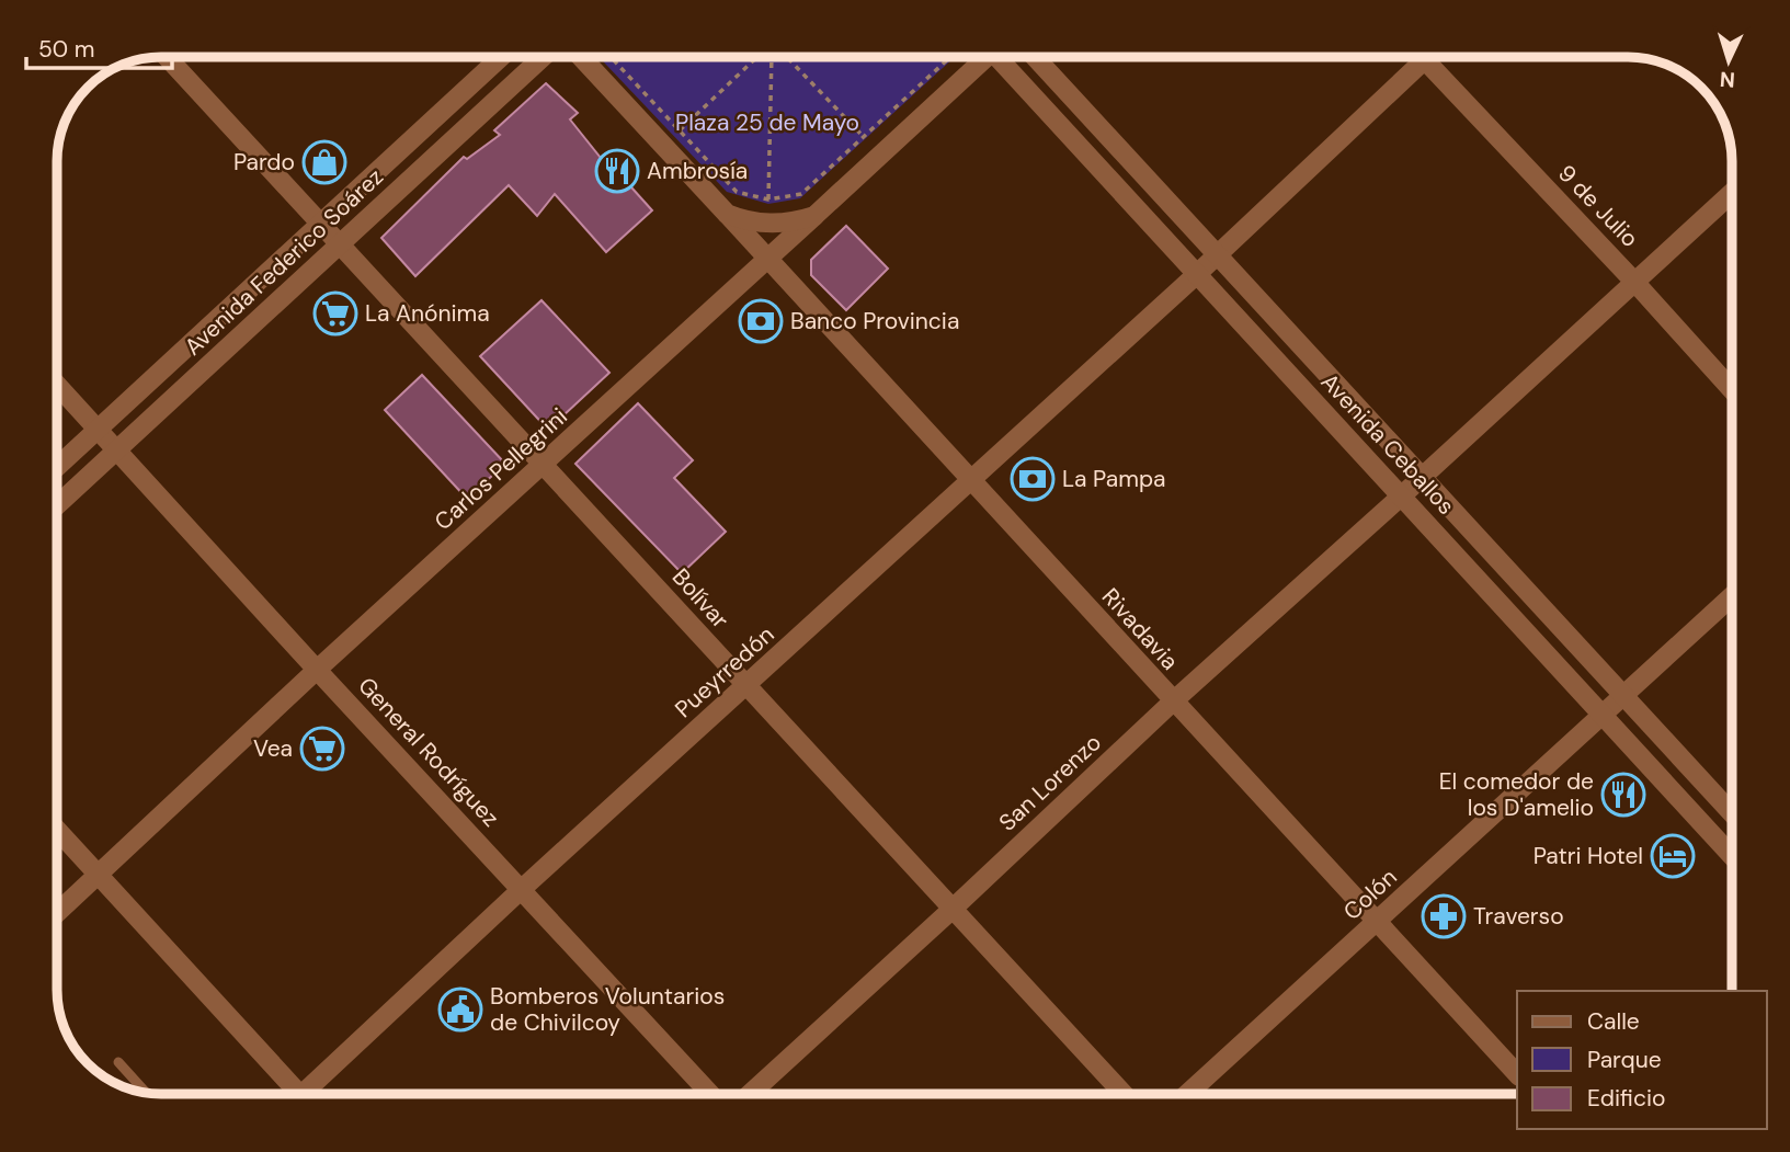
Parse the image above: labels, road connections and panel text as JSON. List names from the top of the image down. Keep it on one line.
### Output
{"streets":{"street":["9 de Julio","Avenida Federico Soárez","Avenida Ceballos","Carlos Pellegrini","Bolívar","Rivadavia","Pueyrredón","General Rodríguez","San Lorenzo","Colón"]},"crossings":[["9 de Julio","Pueyrredón"],["9 de Julio","San Lorenzo"],["Avenida Federico Soárez","Bolívar"],["Avenida Federico Soárez","General Rodríguez"],["Avenida Ceballos","Pueyrredón"],["Avenida Ceballos","San Lorenzo"],["Avenida Ceballos","Colón"],["Carlos Pellegrini","Bolívar"],["Carlos Pellegrini","Rivadavia"],["Carlos Pellegrini","General Rodríguez"],["Bolívar","Pueyrredón"],["Bolívar","San Lorenzo"],["Rivadavia","Pueyrredón"],["Rivadavia","San Lorenzo"],["Rivadavia","Colón"],["Pueyrredón","General Rodríguez"]],"parks":["Plaza 25 de Mayo"],"places":{"shop":["Pardo"],"restaurant":["Ambrosía","El comedor de los D'amelio"],"supermarket":["La Anónima","Vea"],"bank":["Banco Provincia","La Pampa"],"hotel":["Patri Hotel"],"pharmacy":["Traverso"],"public building":["Bomberos Voluntarios de Chivilcoy"]},"legend":["Calle","Parque","Edificio"],"scale_bar":"50 m","north":"bottom"}
